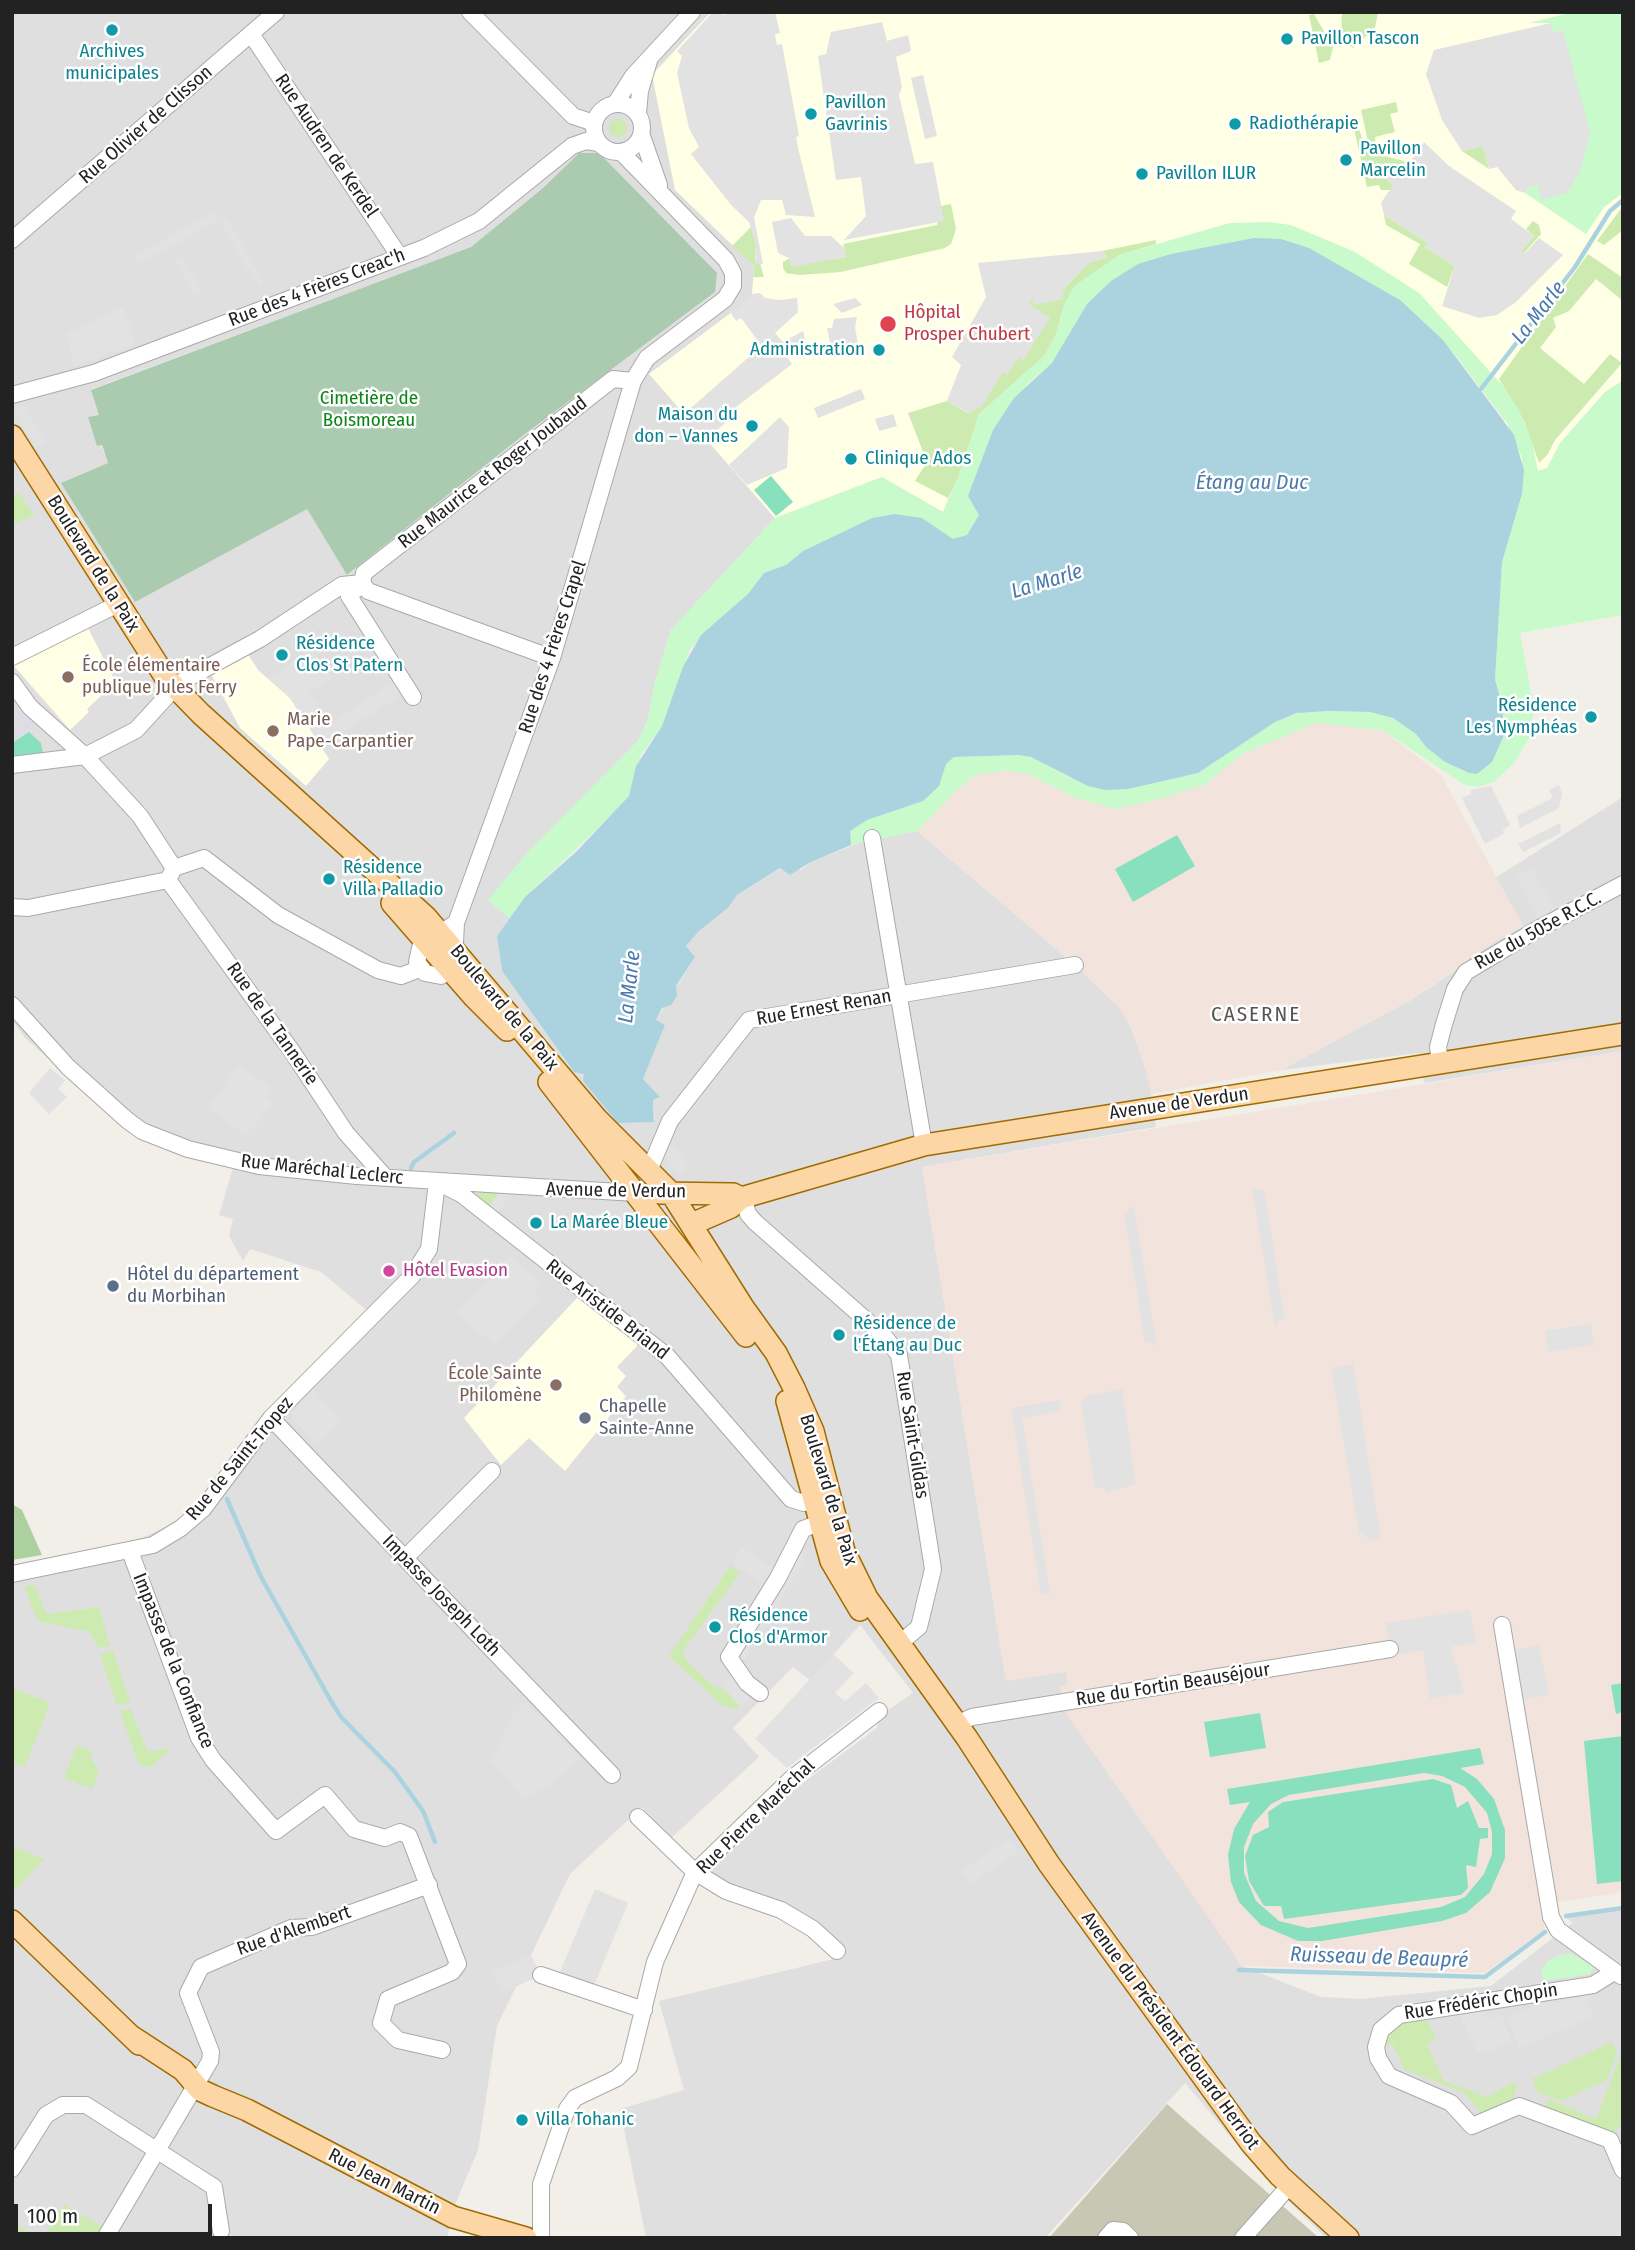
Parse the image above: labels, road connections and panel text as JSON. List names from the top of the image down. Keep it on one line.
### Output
{"streets":{"main road":["Boulevard de la Paix","Avenue de Verdun","Avenue du Président Édouard Herriot","Rue Jean Martin"],"street":["Rue Olivier de Clisson","Rue Audren de Kerdel","Rue des 4 Frères Creac'h","Rue Maurice et Roger Joubaud","Rue des 4 Frères Crapel","Rue du 505e R.C.C.","Rue Ernest Renan","Rue de la Tannerie","Rue Maréchal Leclerc","Rue Aristide Briand","Rue Saint-Gildas","Rue de Saint-Tropez","Impasse Joseph Loth","Impasse de la Confiance","Rue du Fortin Beauséjour","Rue Pierre Maréchal","Rue d'Alembert","Rue Frédéric Chopin"]},"crossings":[["Rue Olivier de Clisson","Rue Audren de Kerdel"],["Rue Audren de Kerdel","Rue des 4 Frères Creac'h"],["Rue Maurice et Roger Joubaud","Rue des 4 Frères Crapel"],["Boulevard de la Paix","Rue des 4 Frères Crapel"],["Boulevard de la Paix","Rue Ernest Renan"],["Boulevard de la Paix","Avenue de Verdun"],["Boulevard de la Paix","Rue Aristide Briand"],["Boulevard de la Paix","Rue Saint-Gildas"],["Boulevard de la Paix","Avenue du Président Édouard Herriot"],["Rue du 505e R.C.C.","Avenue de Verdun"],["Rue de la Tannerie","Rue Maréchal Leclerc"],["Avenue de Verdun","Rue Maréchal Leclerc"],["Avenue de Verdun","Rue Saint-Gildas"],["Rue Maréchal Leclerc","Rue Aristide Briand"],["Rue Maréchal Leclerc","Rue de Saint-Tropez"],["Rue Aristide Briand","Rue de Saint-Tropez"],["Rue Saint-Gildas","Avenue du Président Édouard Herriot"],["Rue de Saint-Tropez","Impasse Joseph Loth"],["Rue de Saint-Tropez","Impasse de la Confiance"],["Impasse de la Confiance","Rue d'Alembert"],["Rue du Fortin Beauséjour","Avenue du Président Édouard Herriot"],["Rue d'Alembert","Rue Jean Martin"]],"districts":["CASERNE"],"water":["La Marle","Étang au Duc","Ruisseau de Beaupré"],"parks":["Cimetière de Boismoreau"],"places":["Archives municipales","Pavillon Tascon","Pavillon Gavrinis","Radiothérapie","Pavillon Marcelin","Pavillon ILUR","Hôpital Prosper Chubert","Administration","Maison du don – Vannes","Clinique Ados","Résidence Clos St Patern","École élémentaire publique Jules Ferry","Résidence Les Nymphéas","Marie Pape-Carpantier","Résidence Villa Palladio","La Marée Bleue","Hôtel Evasion","Hôtel du département du Morbihan","Résidence de l'Étang au Duc","École Sainte Philomène","Chapelle Sainte-Anne","Résidence Clos d'Armor","Villa Tohanic"],"scale_bar":"100 m"}
